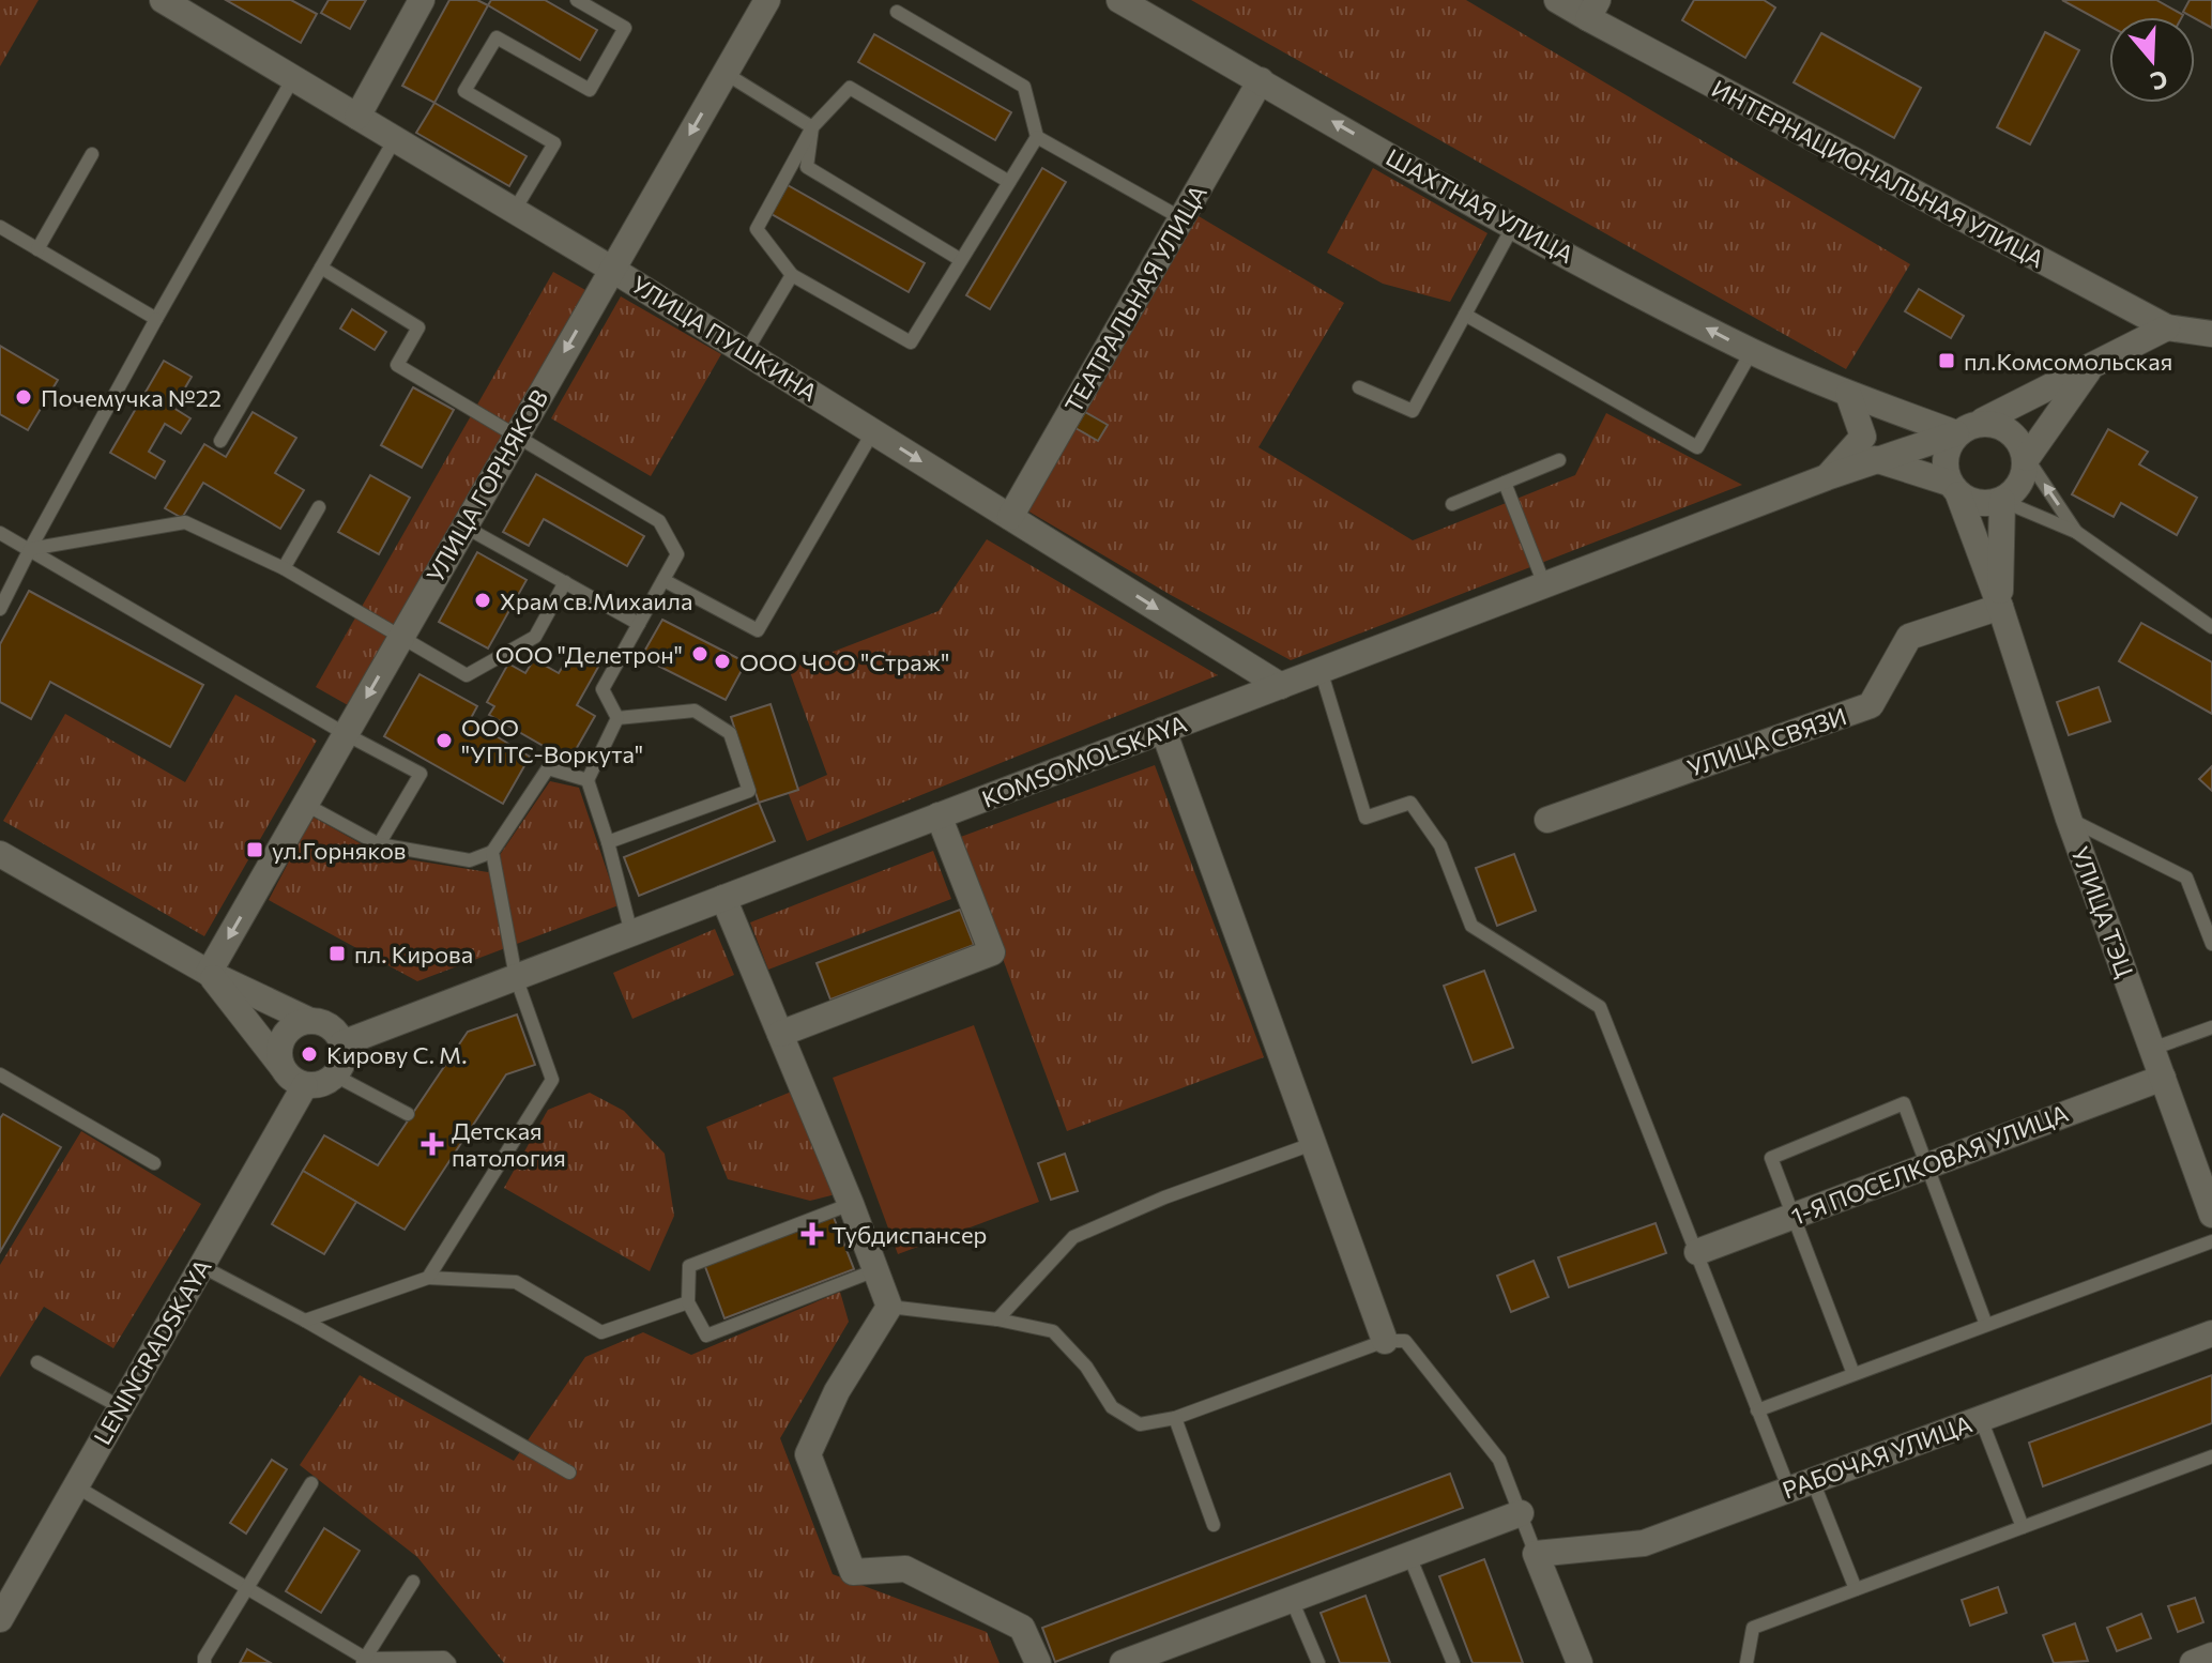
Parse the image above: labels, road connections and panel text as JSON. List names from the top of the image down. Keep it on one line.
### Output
{"streets":{"street":["ИНТЕРНАЦИОНАЛЬНАЯ УЛИЦА","ШАХТНАЯ УЛИЦА","ТЕАТРАЛЬНАЯ УЛИЦА","УЛИЦА ПУШКИНА","УЛИЦА ГОРНЯКОВ","УЛИЦА СВЯЗИ","KOMSOMOLSKAYA","УЛИЦА ТЭЦ","1-Я ПОСЕЛКОВАЯ УЛИЦА","LENINGRADSKAYA","РАБОЧАЯ УЛИЦА"]},"crossings":[["ШАХТНАЯ УЛИЦА","ТЕАТРАЛЬНАЯ УЛИЦА"],["ШАХТНАЯ УЛИЦА","KOMSOMOLSKAYA"],["ШАХТНАЯ УЛИЦА","УЛИЦА ТЭЦ"],["ТЕАТРАЛЬНАЯ УЛИЦА","УЛИЦА ПУШКИНА"],["УЛИЦА ПУШКИНА","УЛИЦА ГОРНЯКОВ"],["УЛИЦА ПУШКИНА","KOMSOMOLSKAYA"],["УЛИЦА СВЯЗИ","УЛИЦА ТЭЦ"],["KOMSOMOLSKAYA","УЛИЦА ТЭЦ"],["KOMSOMOLSKAYA","LENINGRADSKAYA"],["УЛИЦА ТЭЦ","1-Я ПОСЕЛКОВАЯ УЛИЦА"]],"one_way":["ШАХТНАЯ УЛИЦА","УЛИЦА ПУШКИНА","УЛИЦА ГОРНЯКОВ"],"places":{"transit":["пл.Комсомольская","ул.Горняков","пл. Кирова"],"other":["Почемучка №22","Храм св.Михаила","ООО \"Делетрон\"","ООО ЧОО \"Страж\"","ООО \"УПТС-Воркута\"","Кирову С. М."],"health":["Детская патология","Тубдиспансер"]},"north":"bottom"}
